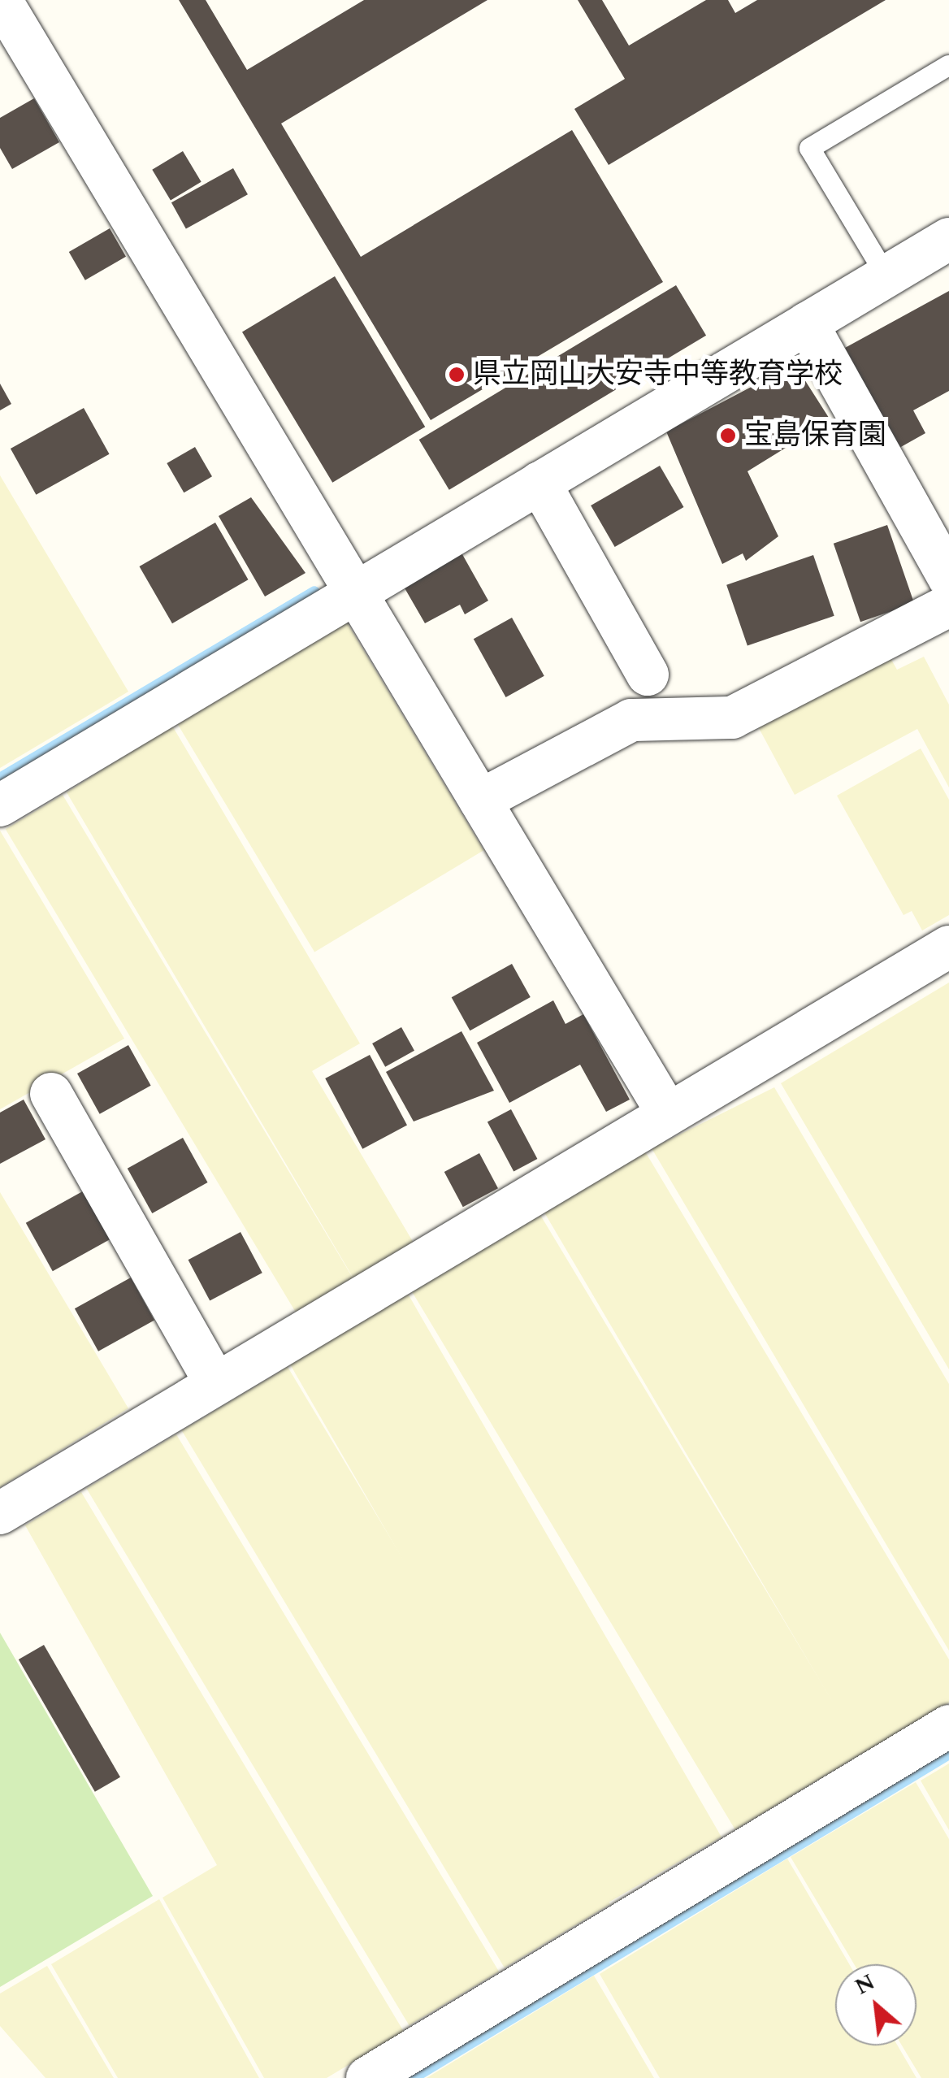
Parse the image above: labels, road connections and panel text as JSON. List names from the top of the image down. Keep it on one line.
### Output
{"places":["県立岡山大安寺中等教育学校","宝島保育園"],"north":"top left"}
